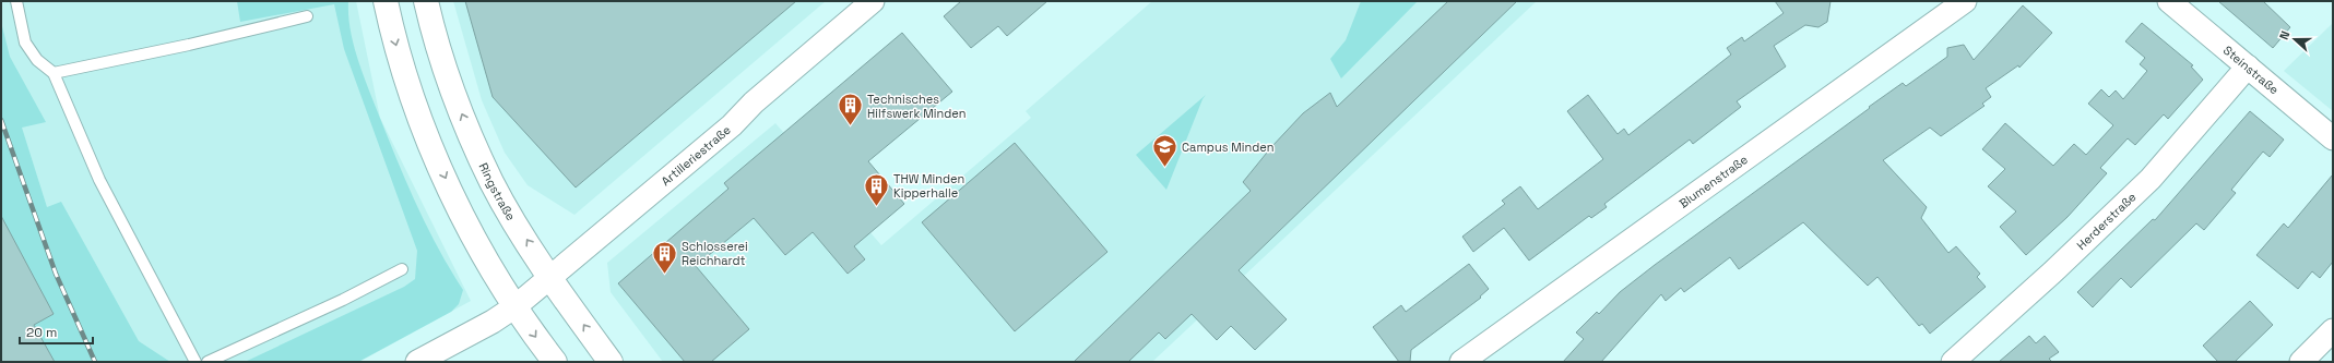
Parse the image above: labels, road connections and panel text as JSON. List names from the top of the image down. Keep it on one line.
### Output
{"streets":{"main road":["Ringstraße"],"street":["Steinstraße","Artilleriestraße","Blumenstraße","Herderstraße"]},"crossings":[["Steinstraße","Herderstraße"],["Artilleriestraße","Ringstraße"]],"places":{"building":["Technisches Hilfswerk Minden","THW Minden Kipperhalle","Schlosserei Reichhardt"],"school or university":["Campus Minden"]},"scale_bar":"20 m","north":"left"}
